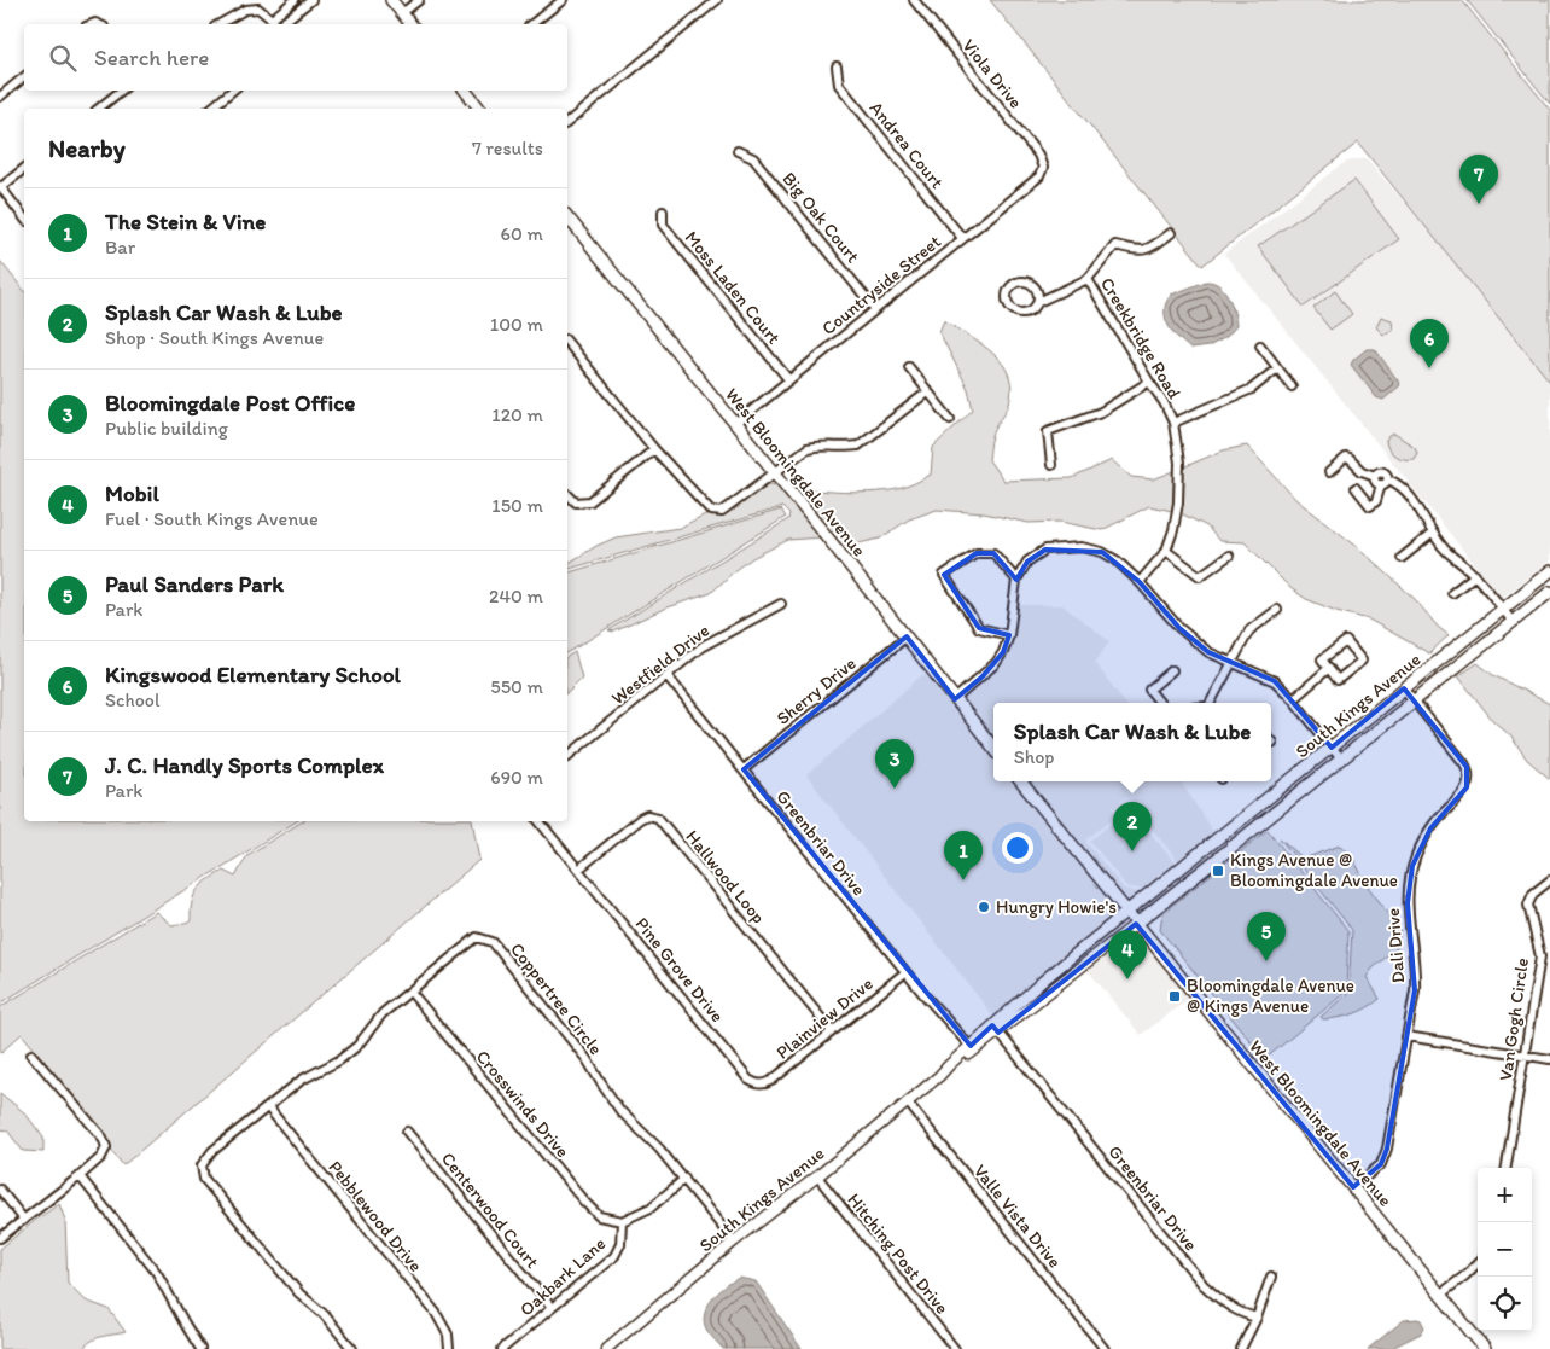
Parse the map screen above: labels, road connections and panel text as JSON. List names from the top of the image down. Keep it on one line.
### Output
{"streets":{"main road":["West Bloomingdale Avenue","South Kings Avenue"],"street":["Viola Drive","Andrea Court","Big Oak Court","Countryside Street","Moss Laden Court","Creekbridge Road","Westfield Drive","Sherry Drive","Greenbriar Drive","Hallwood Loop","Dali Drive","Pine Grove Drive","Coppertree Circle","Plainview Drive","Van Gogh Circle","Crosswinds Drive","Centerwood Court","Pebblewood Drive","Valle Vista Drive","Hitching Post Drive","Oakbark Lane"]},"crossings":[["Viola Drive","Countryside Street"],["Andrea Court","Countryside Street"],["Big Oak Court","Countryside Street"],["Countryside Street","Moss Laden Court"],["Countryside Street","West Bloomingdale Avenue"],["West Bloomingdale Avenue","Sherry Drive"],["West Bloomingdale Avenue","South Kings Avenue"],["West Bloomingdale Avenue","Dali Drive"],["Westfield Drive","Greenbriar Drive"],["Sherry Drive","Greenbriar Drive"],["South Kings Avenue","Greenbriar Drive"],["South Kings Avenue","Dali Drive"],["South Kings Avenue","Coppertree Circle"],["South Kings Avenue","Valle Vista Drive"],["South Kings Avenue","Hitching Post Drive"],["Greenbriar Drive","Plainview Drive"],["Hallwood Loop","Pine Grove Drive"],["Hallwood Loop","Plainview Drive"],["Pine Grove Drive","Plainview Drive"],["Coppertree Circle","Crosswinds Drive"],["Coppertree Circle","Pebblewood Drive"],["Coppertree Circle","Oakbark Lane"],["Crosswinds Drive","Oakbark Lane"],["Centerwood Court","Oakbark Lane"]],"places":{"transit":["Kings Avenue @ Bloomingdale Avenue","Bloomingdale Avenue @ Kings Avenue"],"other":["Hungry Howie's"]},"page":{"search":"Search here","heading":["Nearby","7 results"],"pins":["7","6","3","2","1","5","4"],"list":[{"mark":"1","name":"The Stein & Vine","note":"Bar","value":"60 m"},{"mark":"2","name":"Splash Car Wash & Lube","note":"Shop · South Kings Avenue","value":"100 m"},{"mark":"3","name":"Bloomingdale Post Office","note":"Public building","value":"120 m"},{"mark":"4","name":"Mobil","note":"Fuel · South Kings Avenue","value":"150 m"},{"mark":"5","name":"Paul Sanders Park","note":"Park","value":"240 m"},{"mark":"6","name":"Kingswood Elementary School","note":"School","value":"550 m"},{"mark":"7","name":"J. C. Handly Sports Complex","note":"Park","value":"690 m"}],"popup":["Splash Car Wash & Lube","Shop"],"map_buttons":["+","−"]}}
